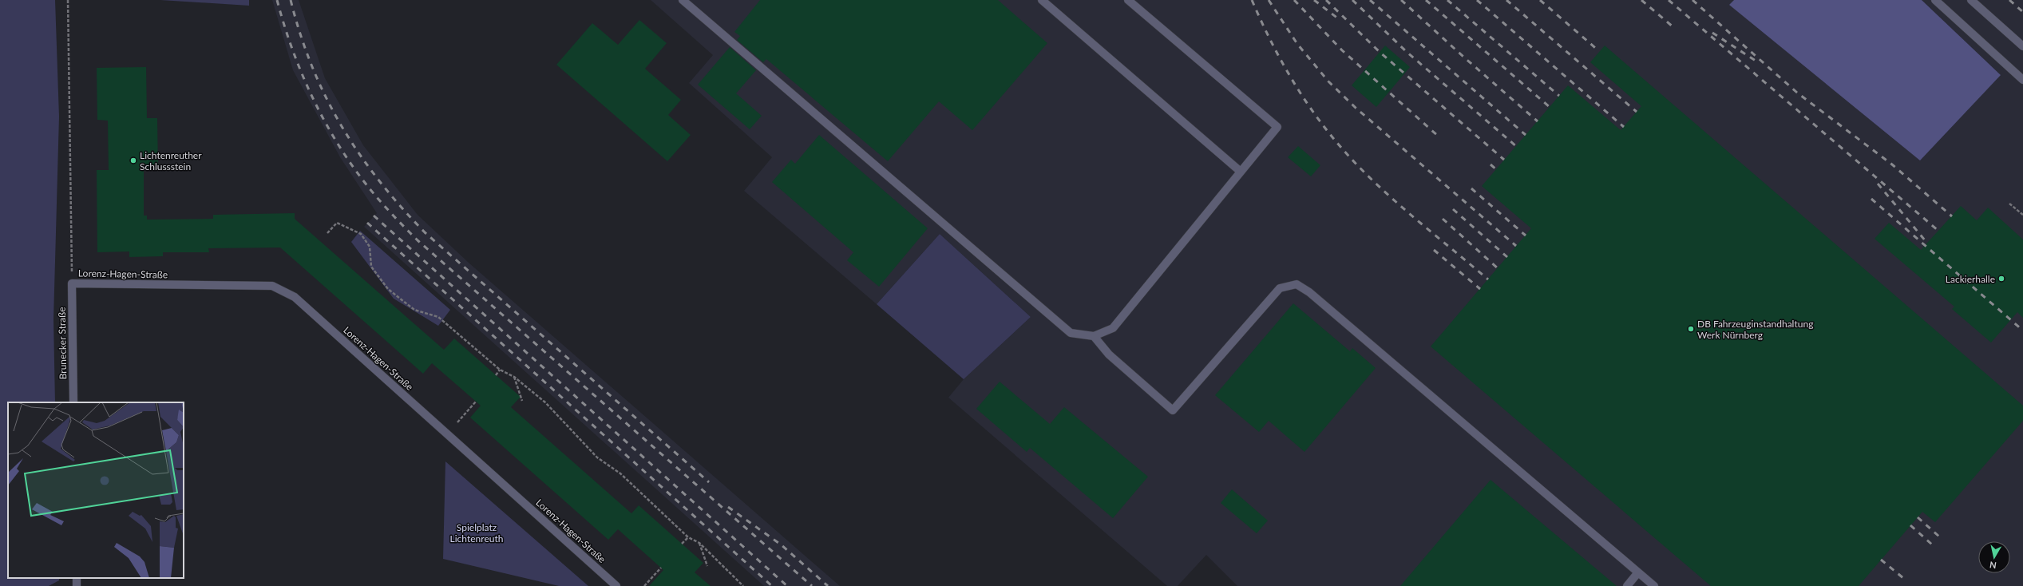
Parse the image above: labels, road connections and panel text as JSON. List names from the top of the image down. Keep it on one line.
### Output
{"streets":{"street":["Lorenz-Hagen-Straße","Brunecker Straße"]},"crossings":[["Lorenz-Hagen-Straße","Brunecker Straße"]],"parks":["Spielplatz Lichtenreuth"],"places":["Lichtenreuther Schlussstein","Lackierhalle","DB Fahrzeuginstandhaltung Werk Nürnberg"],"north":"bottom"}
